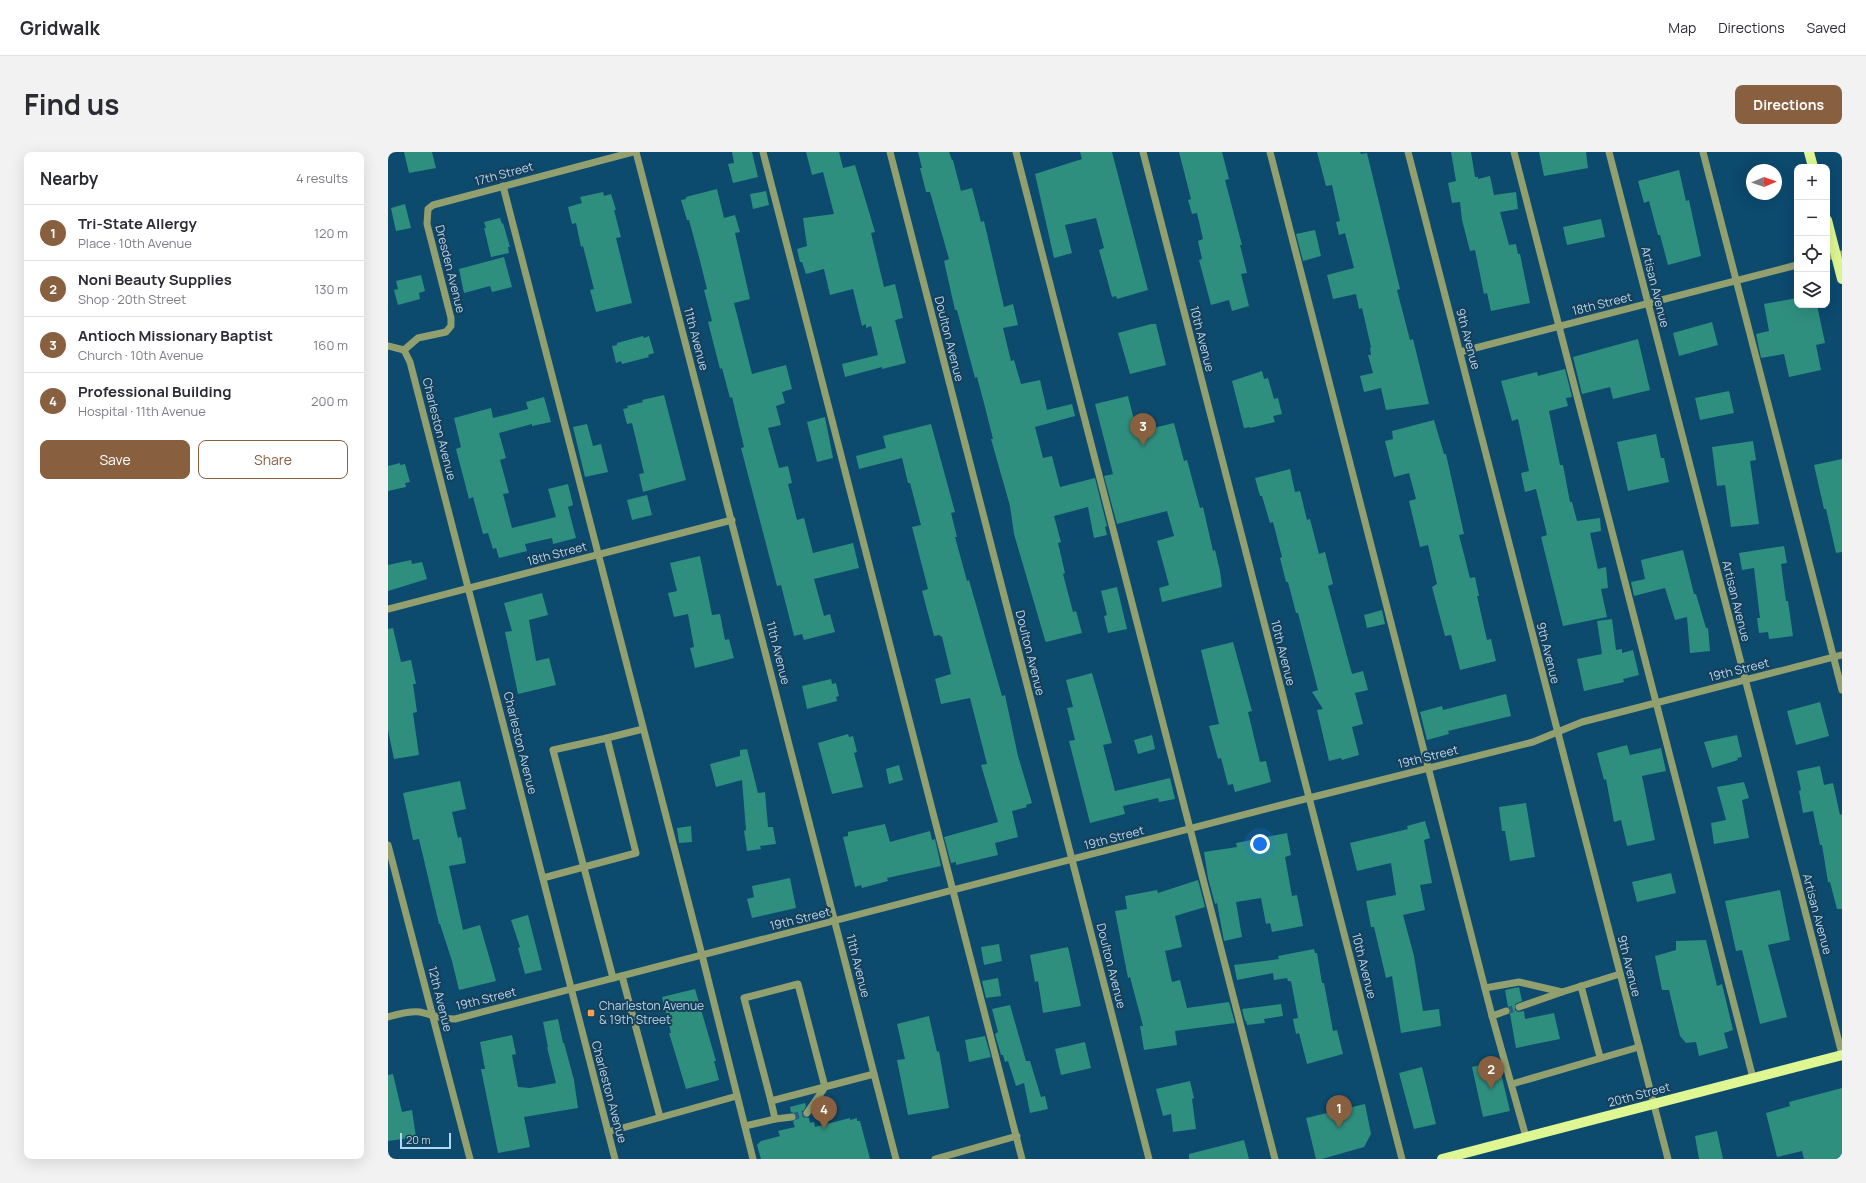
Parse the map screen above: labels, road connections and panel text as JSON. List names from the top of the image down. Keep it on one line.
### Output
{"streets":{"main road":["20th Street"],"street":["17th Street","Dresden Avenue","Artisan Avenue","18th Street","11th Avenue","Doulton Avenue","10th Avenue","9th Avenue","Charleston Avenue","19th Street","12th Avenue"]},"crossings":[["17th Street","Dresden Avenue"],["Dresden Avenue","Charleston Avenue"],["Artisan Avenue","18th Street"],["Artisan Avenue","19th Street"],["Artisan Avenue","20th Street"],["18th Street","11th Avenue"],["18th Street","9th Avenue"],["18th Street","Charleston Avenue"],["11th Avenue","19th Street"],["Doulton Avenue","19th Street"],["10th Avenue","19th Street"],["9th Avenue","19th Street"],["9th Avenue","20th Street"],["Charleston Avenue","19th Street"],["19th Street","12th Avenue"]],"places":{"transit":["Charleston Avenue & 19th Street"]},"scale_bar":"20 m","north":"right","page":{"header":"Gridwalk","nav":["Map","Directions","Saved"],"title":"Find us","buttons":["Directions",["Save","Share"]],"heading":["Nearby","4 results"],"map_buttons":["+","−"],"list":[{"mark":"1","name":"Tri-State Allergy","note":"Place · 10th Avenue","value":"120 m"},{"mark":"2","name":"Noni Beauty Supplies","note":"Shop · 20th Street","value":"130 m"},{"mark":"3","name":"Antioch Missionary Baptist","note":"Church · 10th Avenue","value":"160 m"},{"mark":"4","name":"Professional Building","note":"Hospital · 11th Avenue","value":"200 m"}],"pins":["3","2","1","4"],"scale":"20 m"}}
